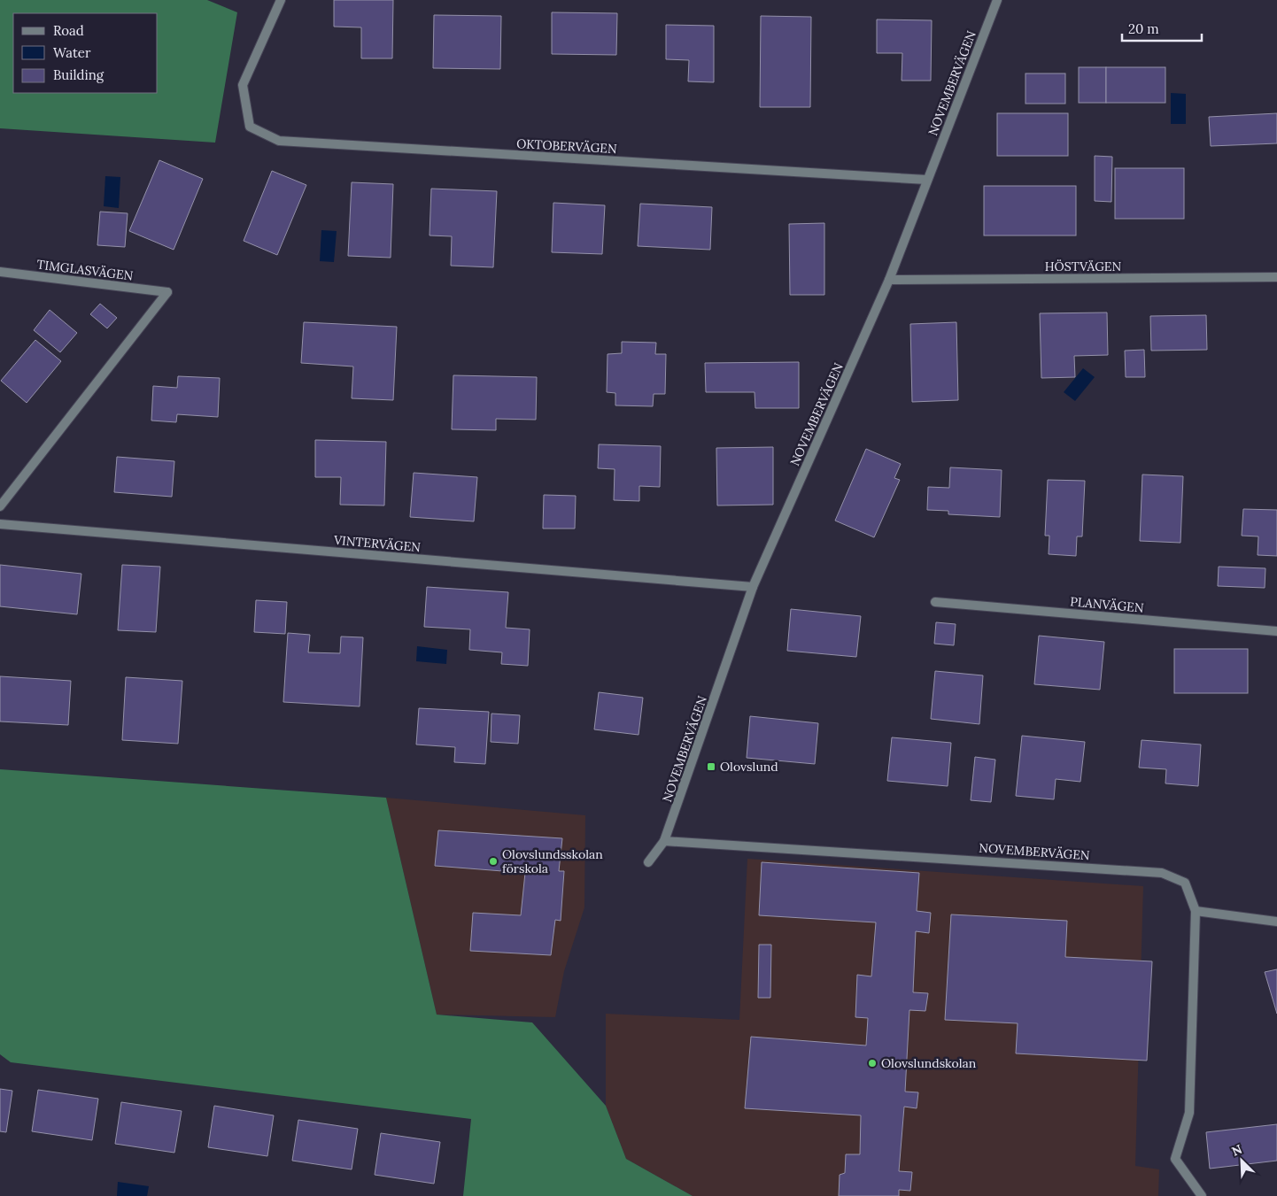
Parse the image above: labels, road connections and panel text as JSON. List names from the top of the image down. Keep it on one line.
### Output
{"streets":{"street":["NOVEMBERVÄGEN","OKTOBERVÄGEN","HÖSTVÄGEN","TIMGLASVÄGEN","VINTERVÄGEN","PLANVÄGEN"]},"crossings":[["NOVEMBERVÄGEN","OKTOBERVÄGEN"],["NOVEMBERVÄGEN","HÖSTVÄGEN"],["NOVEMBERVÄGEN","VINTERVÄGEN"]],"places":{"transit":["Olovslund"],"other":["Olovslundsskolan förskola","Olovslundskolan"]},"legend":["Road","Water","Building"],"scale_bar":"20 m","north":"top left"}
